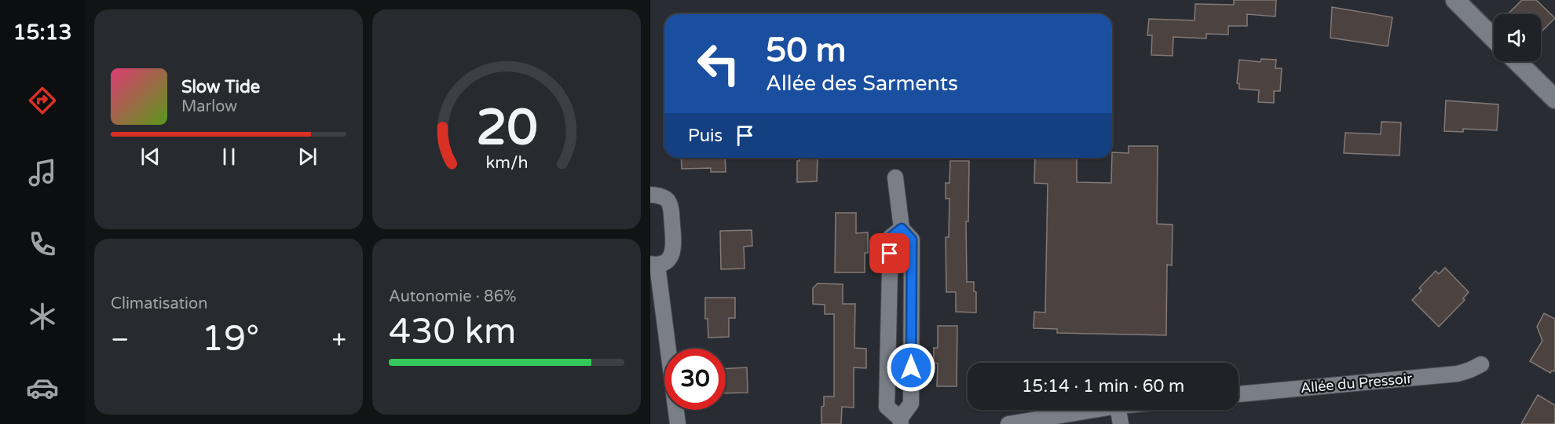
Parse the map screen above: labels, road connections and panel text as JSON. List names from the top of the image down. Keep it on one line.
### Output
{"streets":{"street":["Allée du Pressoir"]},"page":{"tabs":"15:13","turn":["50 m","Allée des Sarments"],"song":["Slow Tide","Marlow"],"then":"Puis","tile":["Climatisation",["Autonomie · 86%","430 km"]],"heat":["−","19°","+"],"limit":"30","trip":"15:14 · 1 min · 60 m","gauge":["20","km/h"]}}
